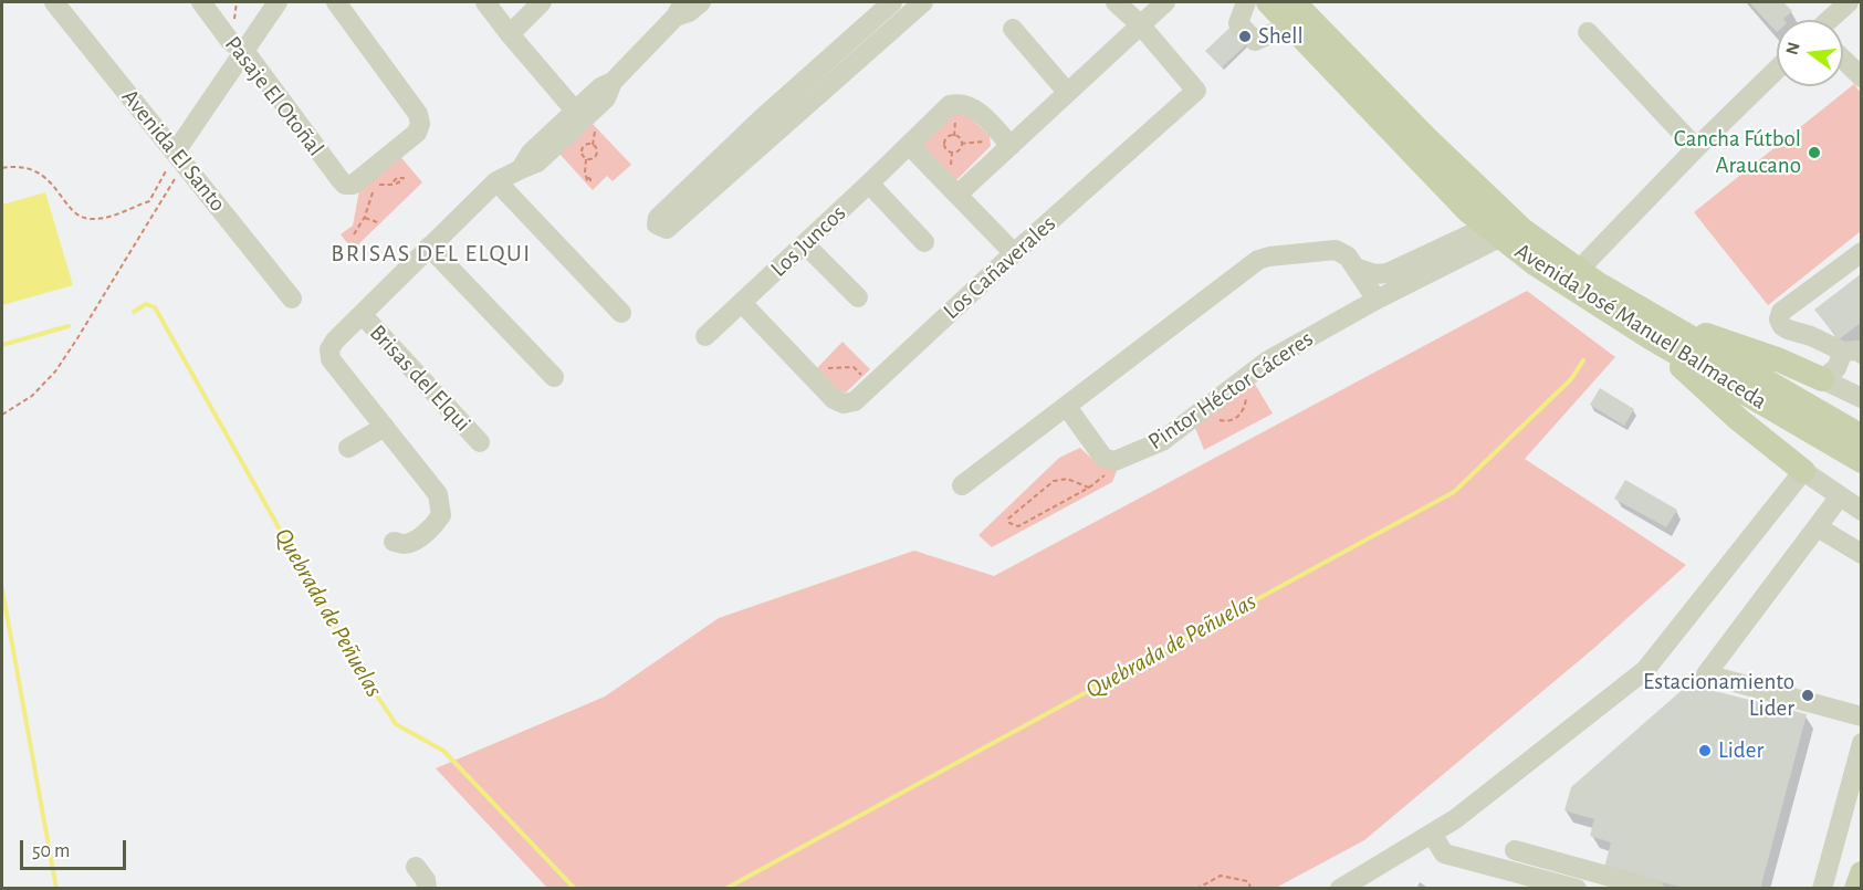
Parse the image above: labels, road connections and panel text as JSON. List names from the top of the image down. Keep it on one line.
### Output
{"streets":{"main road":["Avenida José Manuel Balmaceda"],"street":["Pasaje El Otoñal","Avenida El Santo","Los Juncos","Los Cañaverales","Brisas del Elqui","Pintor Héctor Cáceres"]},"crossings":[["Los Juncos","Los Cañaverales"],["Avenida José Manuel Balmaceda","Pintor Héctor Cáceres"]],"districts":["BRISAS DEL ELQUI"],"water":["Quebrada de Peñuelas"],"places":["Shell","Cancha Fútbol Araucano","Estacionamiento Lider","Lider"],"scale_bar":"50 m","north":"left"}
